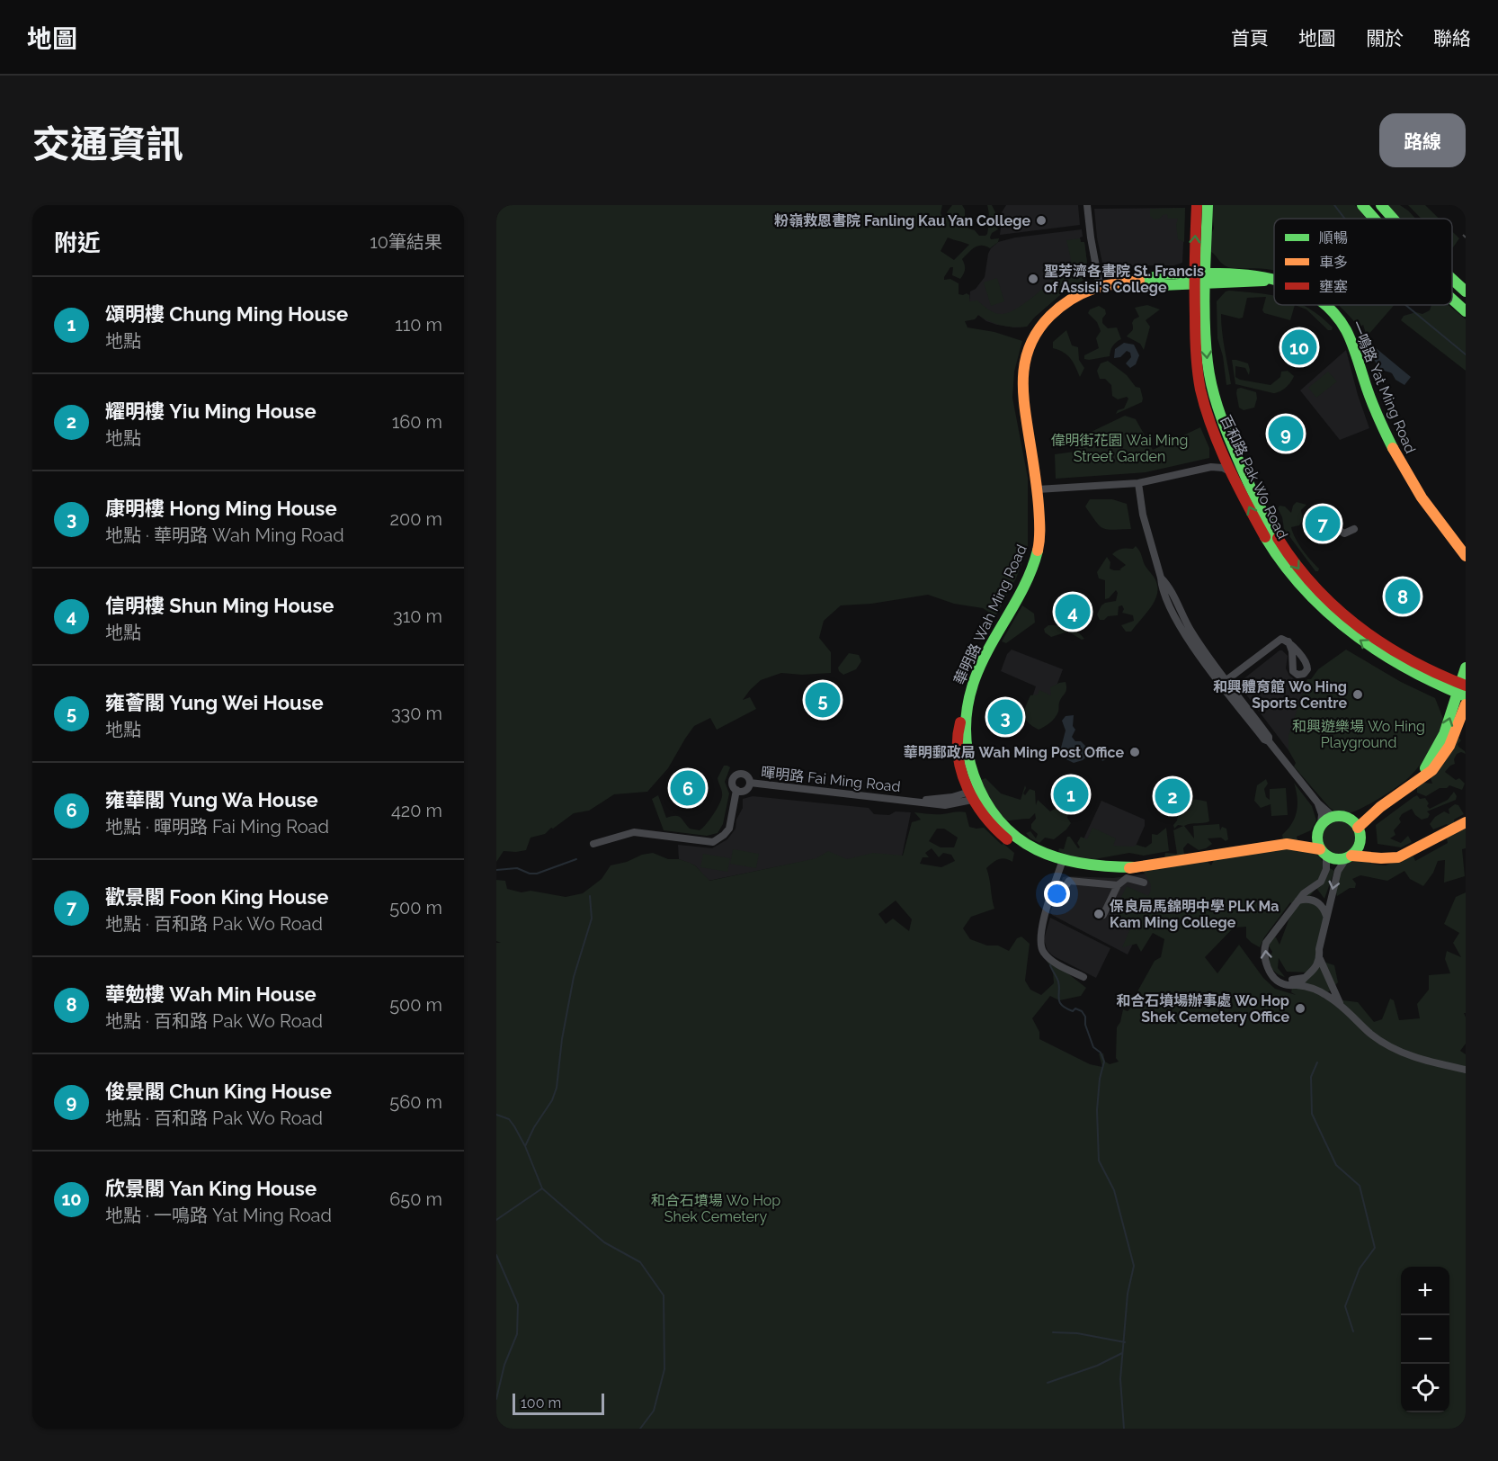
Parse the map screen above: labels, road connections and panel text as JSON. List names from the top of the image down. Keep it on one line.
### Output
{"streets":{"main road":["一鳴路 Yat Ming Road","百和路 Pak Wo Road","華明路 Wah Ming Road"],"street":["暉明路 Fai Ming Road"]},"crossings":[["一鳴路 Yat Ming Road","百和路 Pak Wo Road"],["一鳴路 Yat Ming Road","華明路 Wah Ming Road"],["百和路 Pak Wo Road","華明路 Wah Ming Road"],["華明路 Wah Ming Road","暉明路 Fai Ming Road"]],"parks":["偉明街花園 Wai Ming Street Garden","和興遊樂場 Wo Hing Playground","和合石墳場 Wo Hop Shek Cemetery"],"places":["粉嶺救恩書院 Fanling Kau Yan College","聖芳濟各書院 St. Francis of Assisi's College","和興體育館 Wo Hing Sports Centre","華明郵政局 Wah Ming Post Office","保良局馬錦明中學 PLK Ma Kam Ming College","和合石墳場辦事處 Wo Hop Shek Cemetery Office"],"legend":["順暢","車多","壅塞"],"scale_bar":"100 m","page":{"header":"地圖","nav":["首頁","地圖","關於","聯絡"],"title":"交通資訊","buttons":"路線","heading":["附近","10筆結果"],"list":[{"mark":"1","name":"頌明樓 Chung Ming House","note":"地點","value":"110 m"},{"mark":"2","name":"耀明樓 Yiu Ming House","note":"地點","value":"160 m"},{"mark":"3","name":"康明樓 Hong Ming House","note":"地點 · 華明路 Wah Ming Road","value":"200 m"},{"mark":"4","name":"信明樓 Shun Ming House","note":"地點","value":"310 m"},{"mark":"5","name":"雍薈閣 Yung Wei House","note":"地點","value":"330 m"},{"mark":"6","name":"雍華閣 Yung Wa House","note":"地點 · 暉明路 Fai Ming Road","value":"420 m"},{"mark":"7","name":"歡景閣 Foon King House","note":"地點 · 百和路 Pak Wo Road","value":"500 m"},{"mark":"8","name":"華勉樓 Wah Min House","note":"地點 · 百和路 Pak Wo Road","value":"500 m"},{"mark":"9","name":"俊景閣 Chun King House","note":"地點 · 百和路 Pak Wo Road","value":"560 m"},{"mark":"10","name":"欣景閣 Yan King House","note":"地點 · 一鳴路 Yat Ming Road","value":"650 m"}],"pins":["10","9","7","8","4","5","3","6","1","2"],"map_buttons":["+","−"],"scale":"100 m"}}
